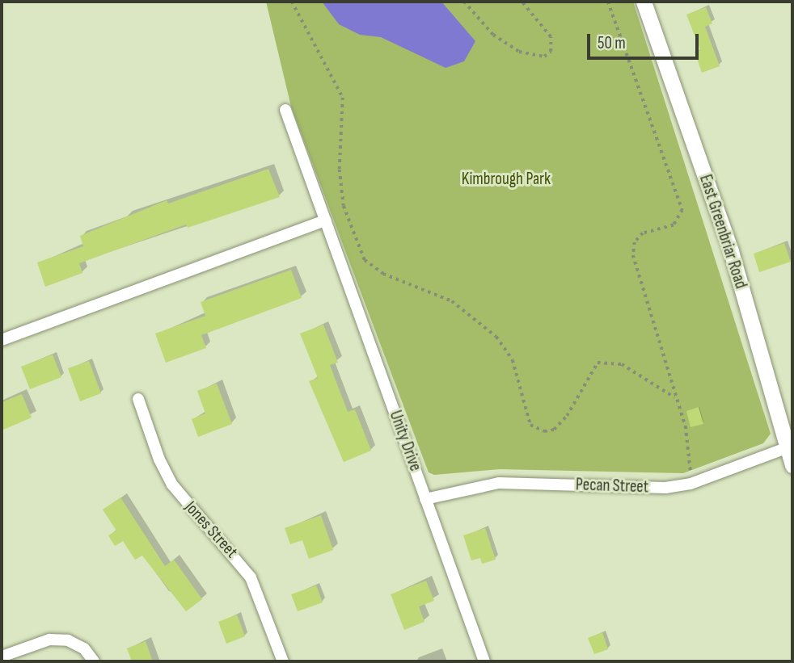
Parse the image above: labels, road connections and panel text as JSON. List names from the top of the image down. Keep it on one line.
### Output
{"streets":{"street":["East Greenbriar Road","Unity Drive","Pecan Street","Jones Street"]},"crossings":[["East Greenbriar Road","Pecan Street"],["Unity Drive","Pecan Street"]],"parks":["Kimbrough Park"],"scale_bar":"50 m"}
